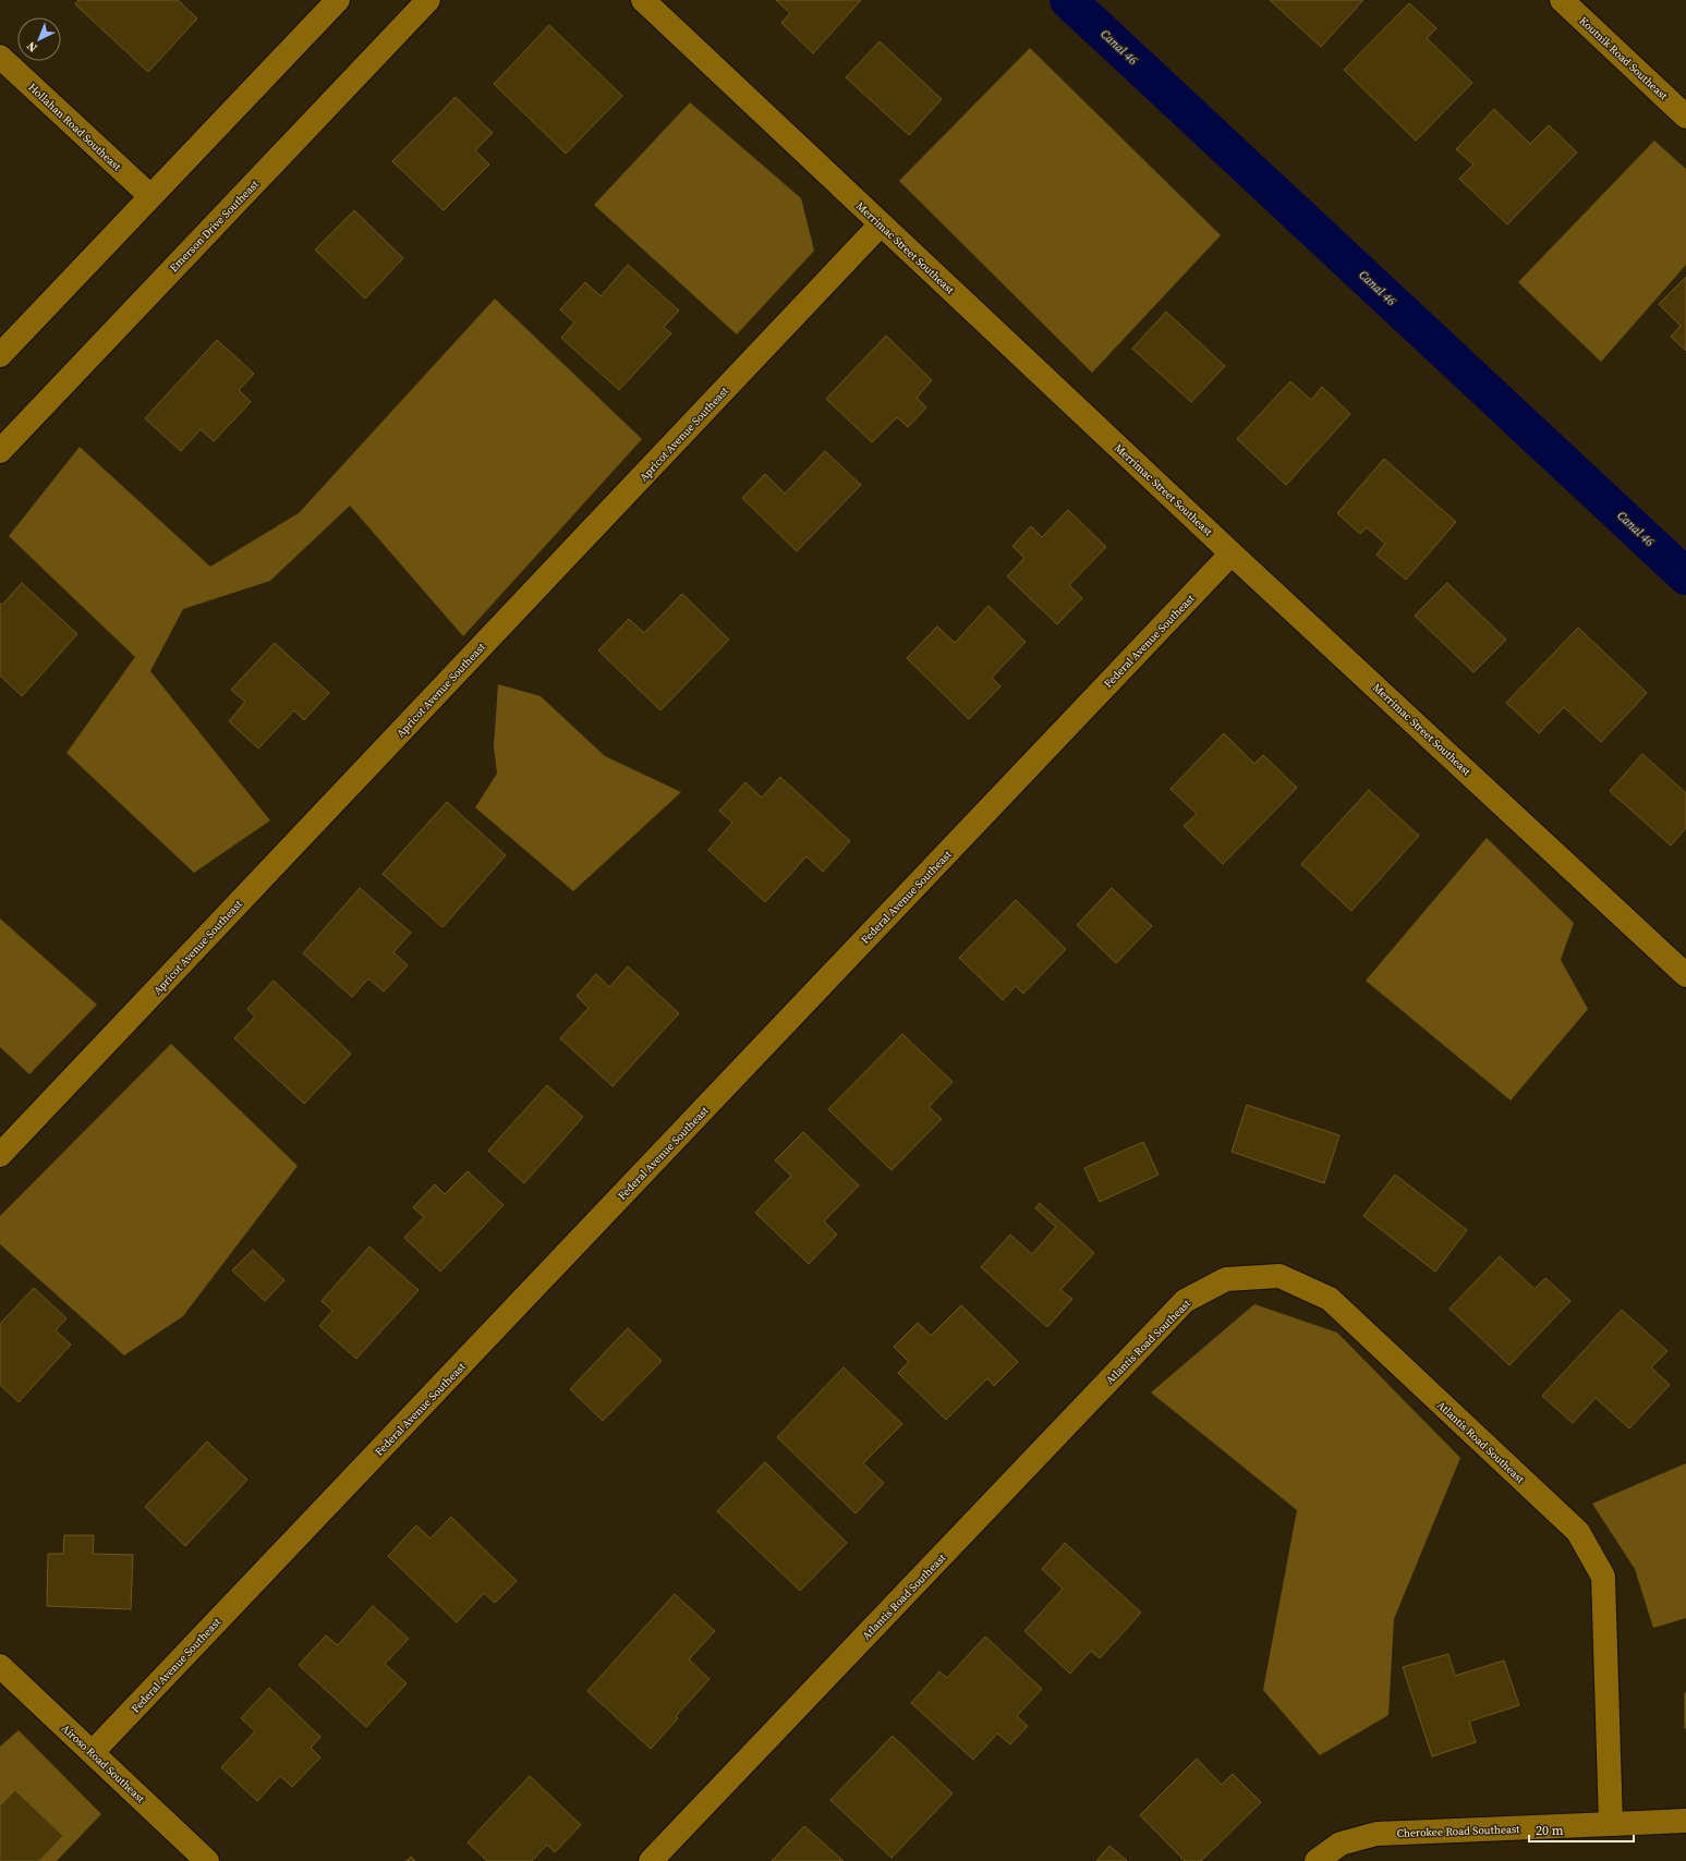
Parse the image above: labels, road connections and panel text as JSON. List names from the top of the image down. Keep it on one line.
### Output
{"streets":{"street":["Koutnik Road Southeast","Hollahan Road Southeast","Emerson Drive Southeast","Merrimac Street Southeast","Apricot Avenue Southeast","Federal Avenue Southeast","Atlantis Road Southeast","Airoso Road Southeast","Cherokee Road Southeast"]},"crossings":[["Merrimac Street Southeast","Apricot Avenue Southeast"],["Merrimac Street Southeast","Federal Avenue Southeast"],["Federal Avenue Southeast","Airoso Road Southeast"],["Atlantis Road Southeast","Cherokee Road Southeast"]],"water":["Canal 46"],"scale_bar":"20 m","north":"bottom left"}
